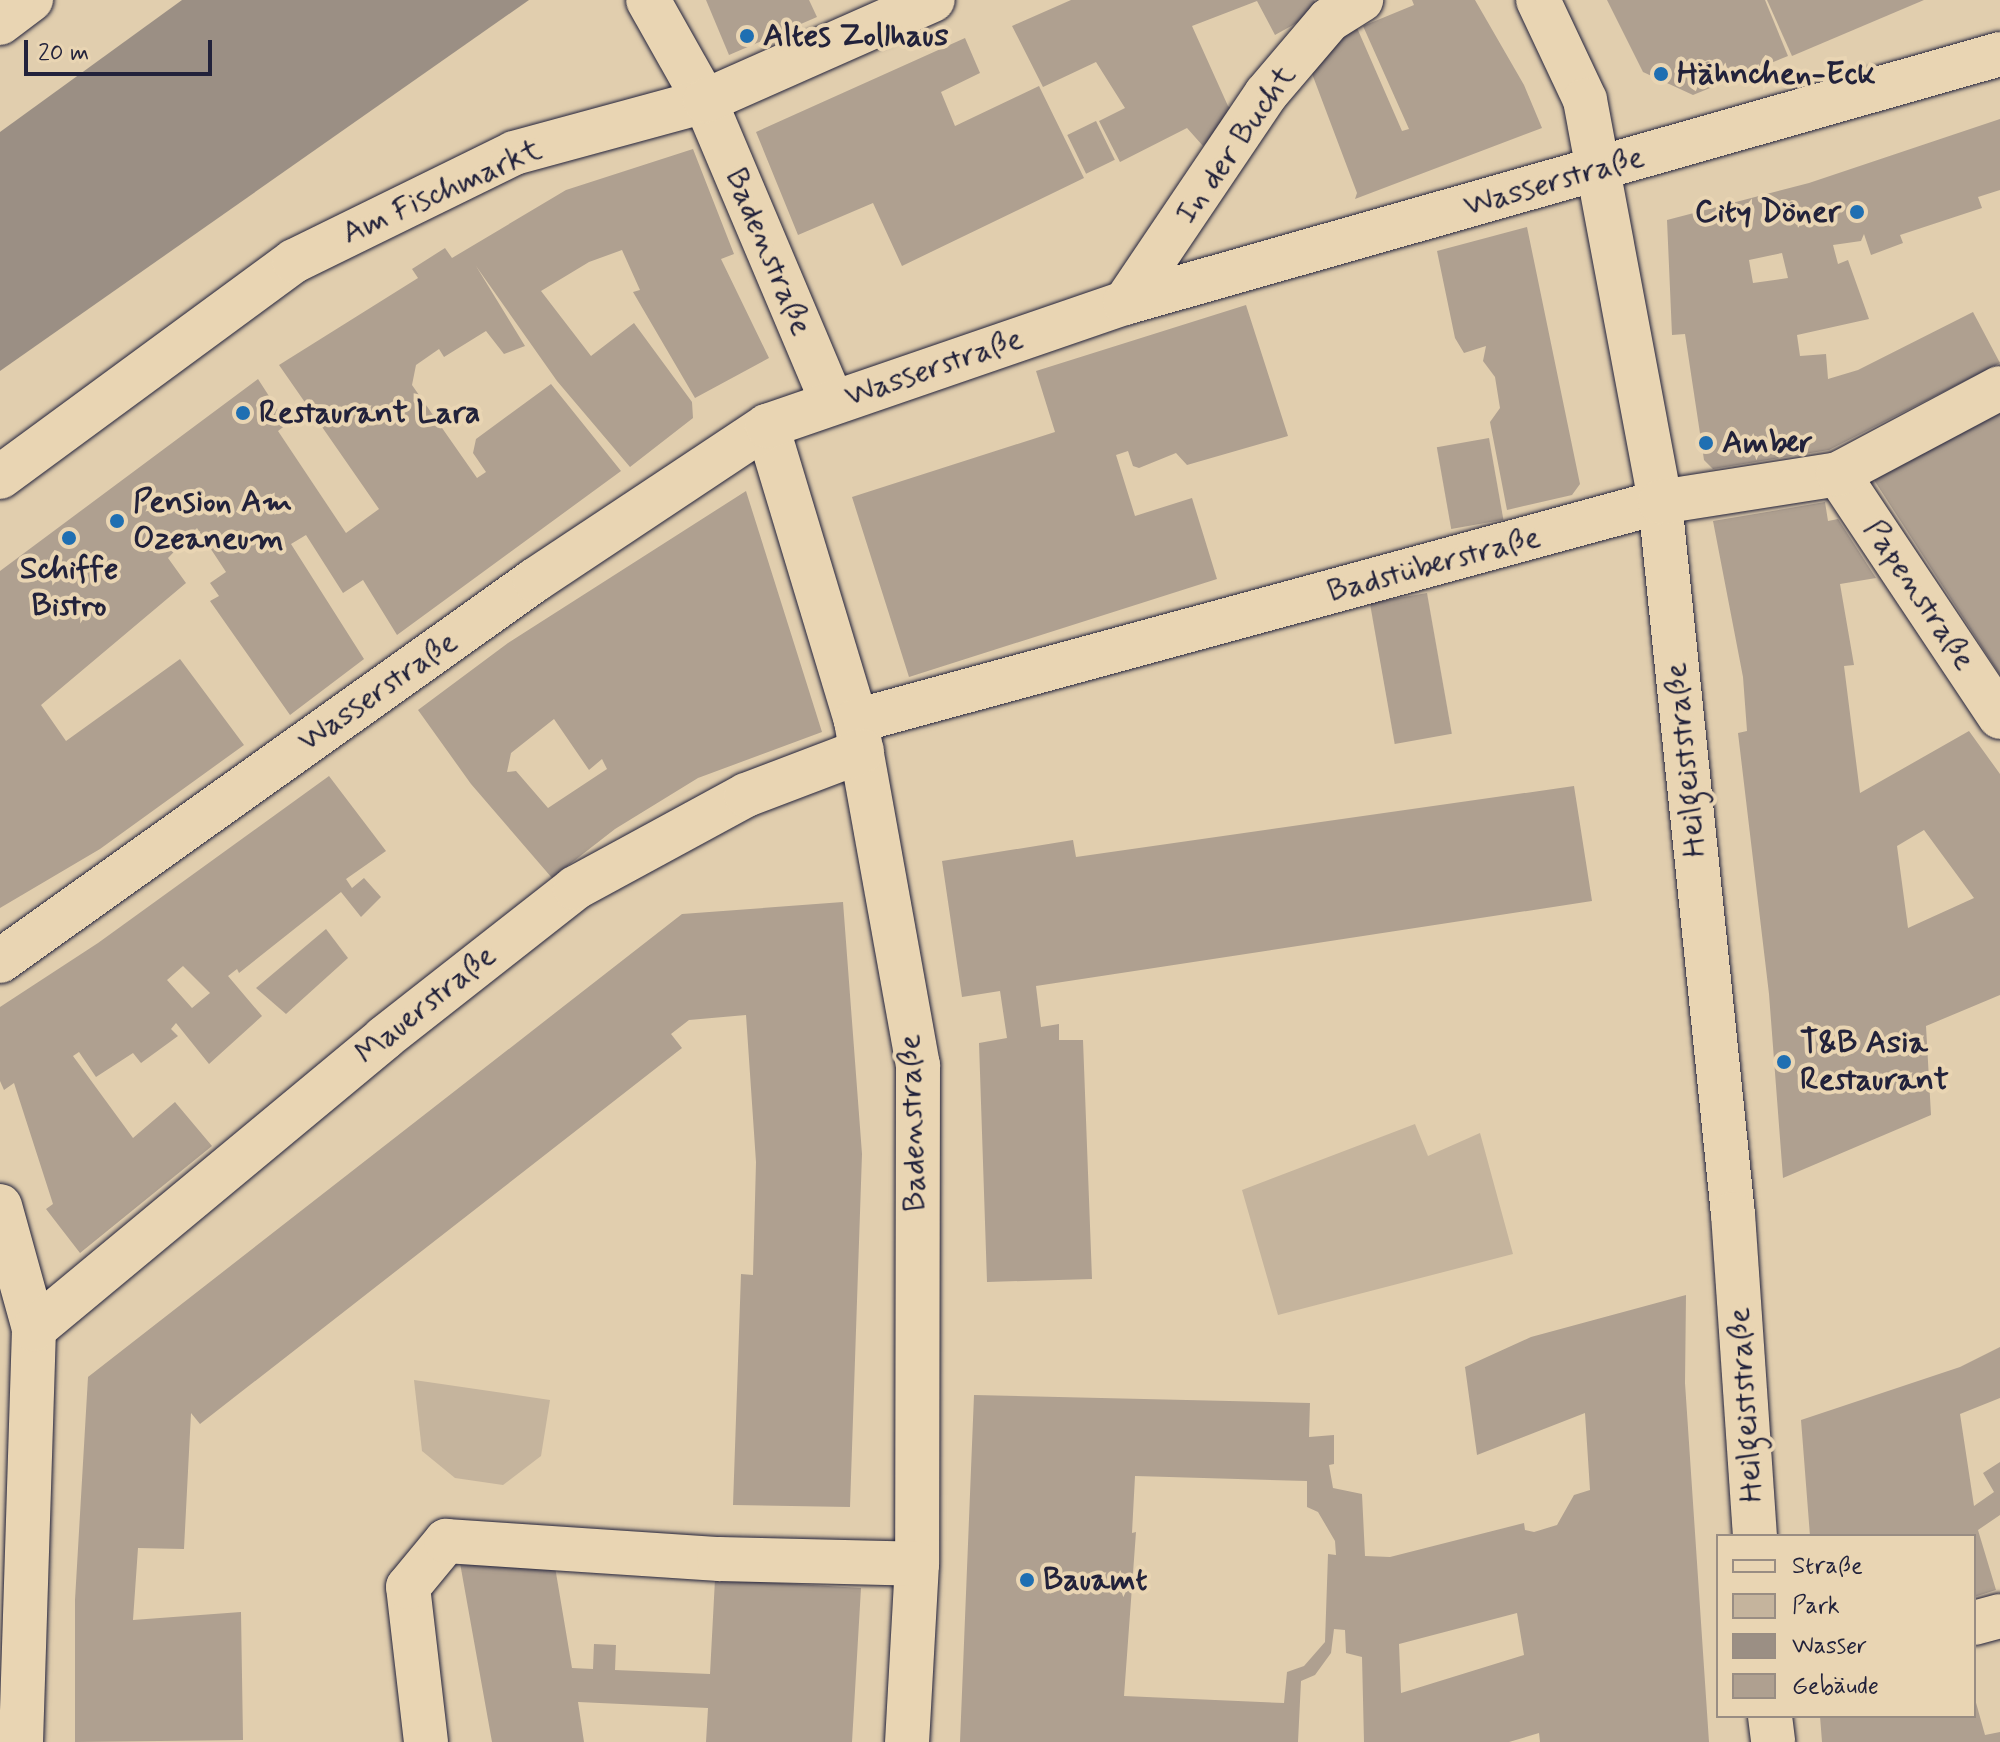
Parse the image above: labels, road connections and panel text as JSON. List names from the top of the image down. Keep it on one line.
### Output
{"streets":{"street":["In der Bucht","Wasserstraße","Am Fischmarkt","Badenstraße","Badstüberstraße","Papenstraße","Heilgeiststraße","Mauerstraße"]},"crossings":[["In der Bucht","Wasserstraße"],["Wasserstraße","Badenstraße"],["Wasserstraße","Heilgeiststraße"],["Am Fischmarkt","Badenstraße"],["Badenstraße","Badstüberstraße"],["Badenstraße","Mauerstraße"],["Badstüberstraße","Papenstraße"],["Badstüberstraße","Heilgeiststraße"],["Badstüberstraße","Mauerstraße"]],"places":["Altes Zollhaus","Hähnchen-Eck","City Döner","Restaurant Lara","Amber","Pension Am Ozeaneum","Schiffe Bistro","T&B Asia Restaurant","Bauamt"],"legend":["Straße","Park","Wasser","Gebäude"],"scale_bar":"20 m"}
